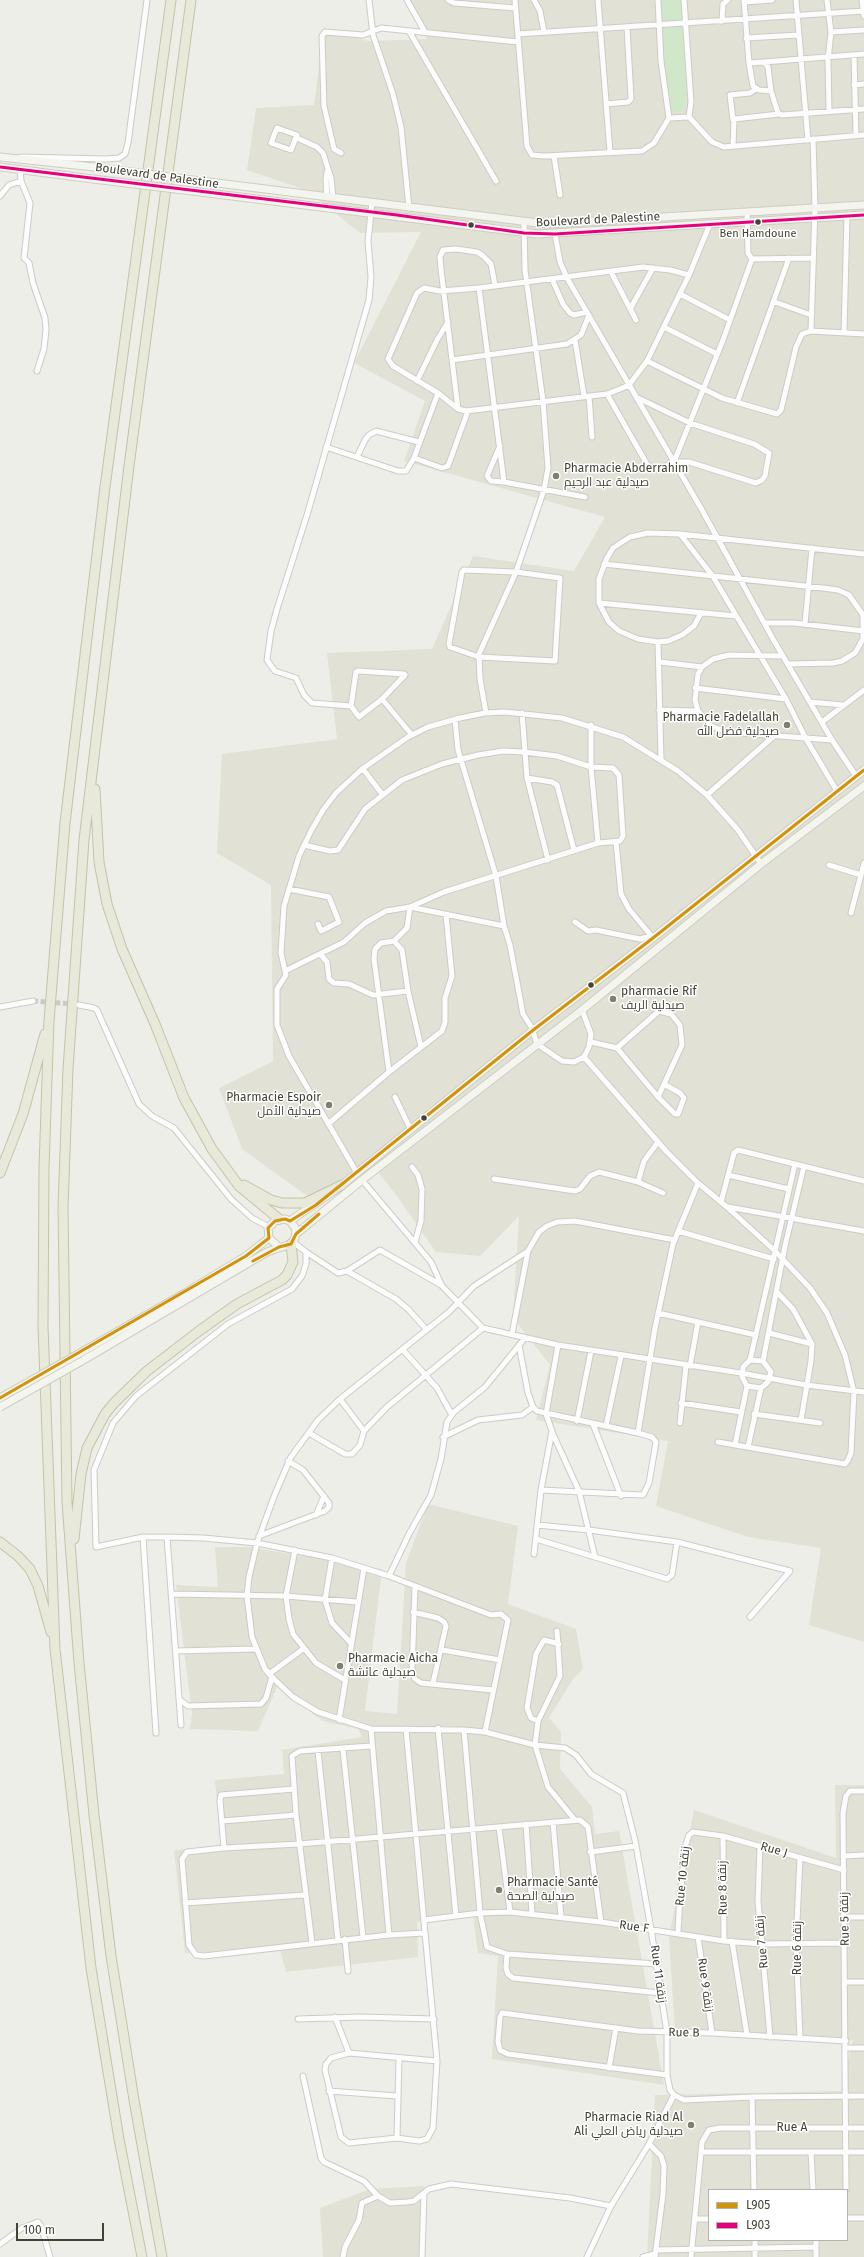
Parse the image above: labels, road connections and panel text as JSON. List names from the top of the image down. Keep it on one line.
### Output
{"streets":{"street":["Boulevard de Palestine","Rue J","Rue 10 زنقة","Rue 8 زنقة","Rue 5 زنقة","Rue F","Rue 7 زنقة","Rue 6 زنقة","Rue 11 زنقة","Rue 9 زنقة","Rue B","Rue A"]},"crossings":[["Rue J","Rue 10 زنقة"],["Rue J","Rue 8 زنقة"],["Rue J","Rue 5 زنقة"],["Rue J","Rue 7 زنقة"],["Rue J","Rue 6 زنقة"],["Rue 10 زنقة","Rue F"],["Rue 8 زنقة","Rue F"],["Rue 5 زنقة","Rue F"],["Rue 5 زنقة","Rue B"],["Rue F","Rue 7 زنقة"],["Rue F","Rue 6 زنقة"],["Rue F","Rue 11 زنقة"],["Rue F","Rue 9 زنقة"],["Rue 7 زنقة","Rue B"],["Rue 6 زنقة","Rue B"],["Rue 11 زنقة","Rue B"],["Rue 9 زنقة","Rue B"]],"places":["Ben Hamdoune","Pharmacie Abderrahim صيدلية عبد الرحيم","Pharmacie Fadelallah صيدلية فضل الله","pharmacie Rif صيدلية الريف","Pharmacie Espoir صيدلية الأمل","Pharmacie Aicha صيدلية عائشة","Pharmacie Santé صيدلية الصحة","Pharmacie Riad Al Ali صيدلية رياض العلي"],"lines":["transit line L903","transit line L905"],"legend":["L905","L903"],"scale_bar":"100 m"}
